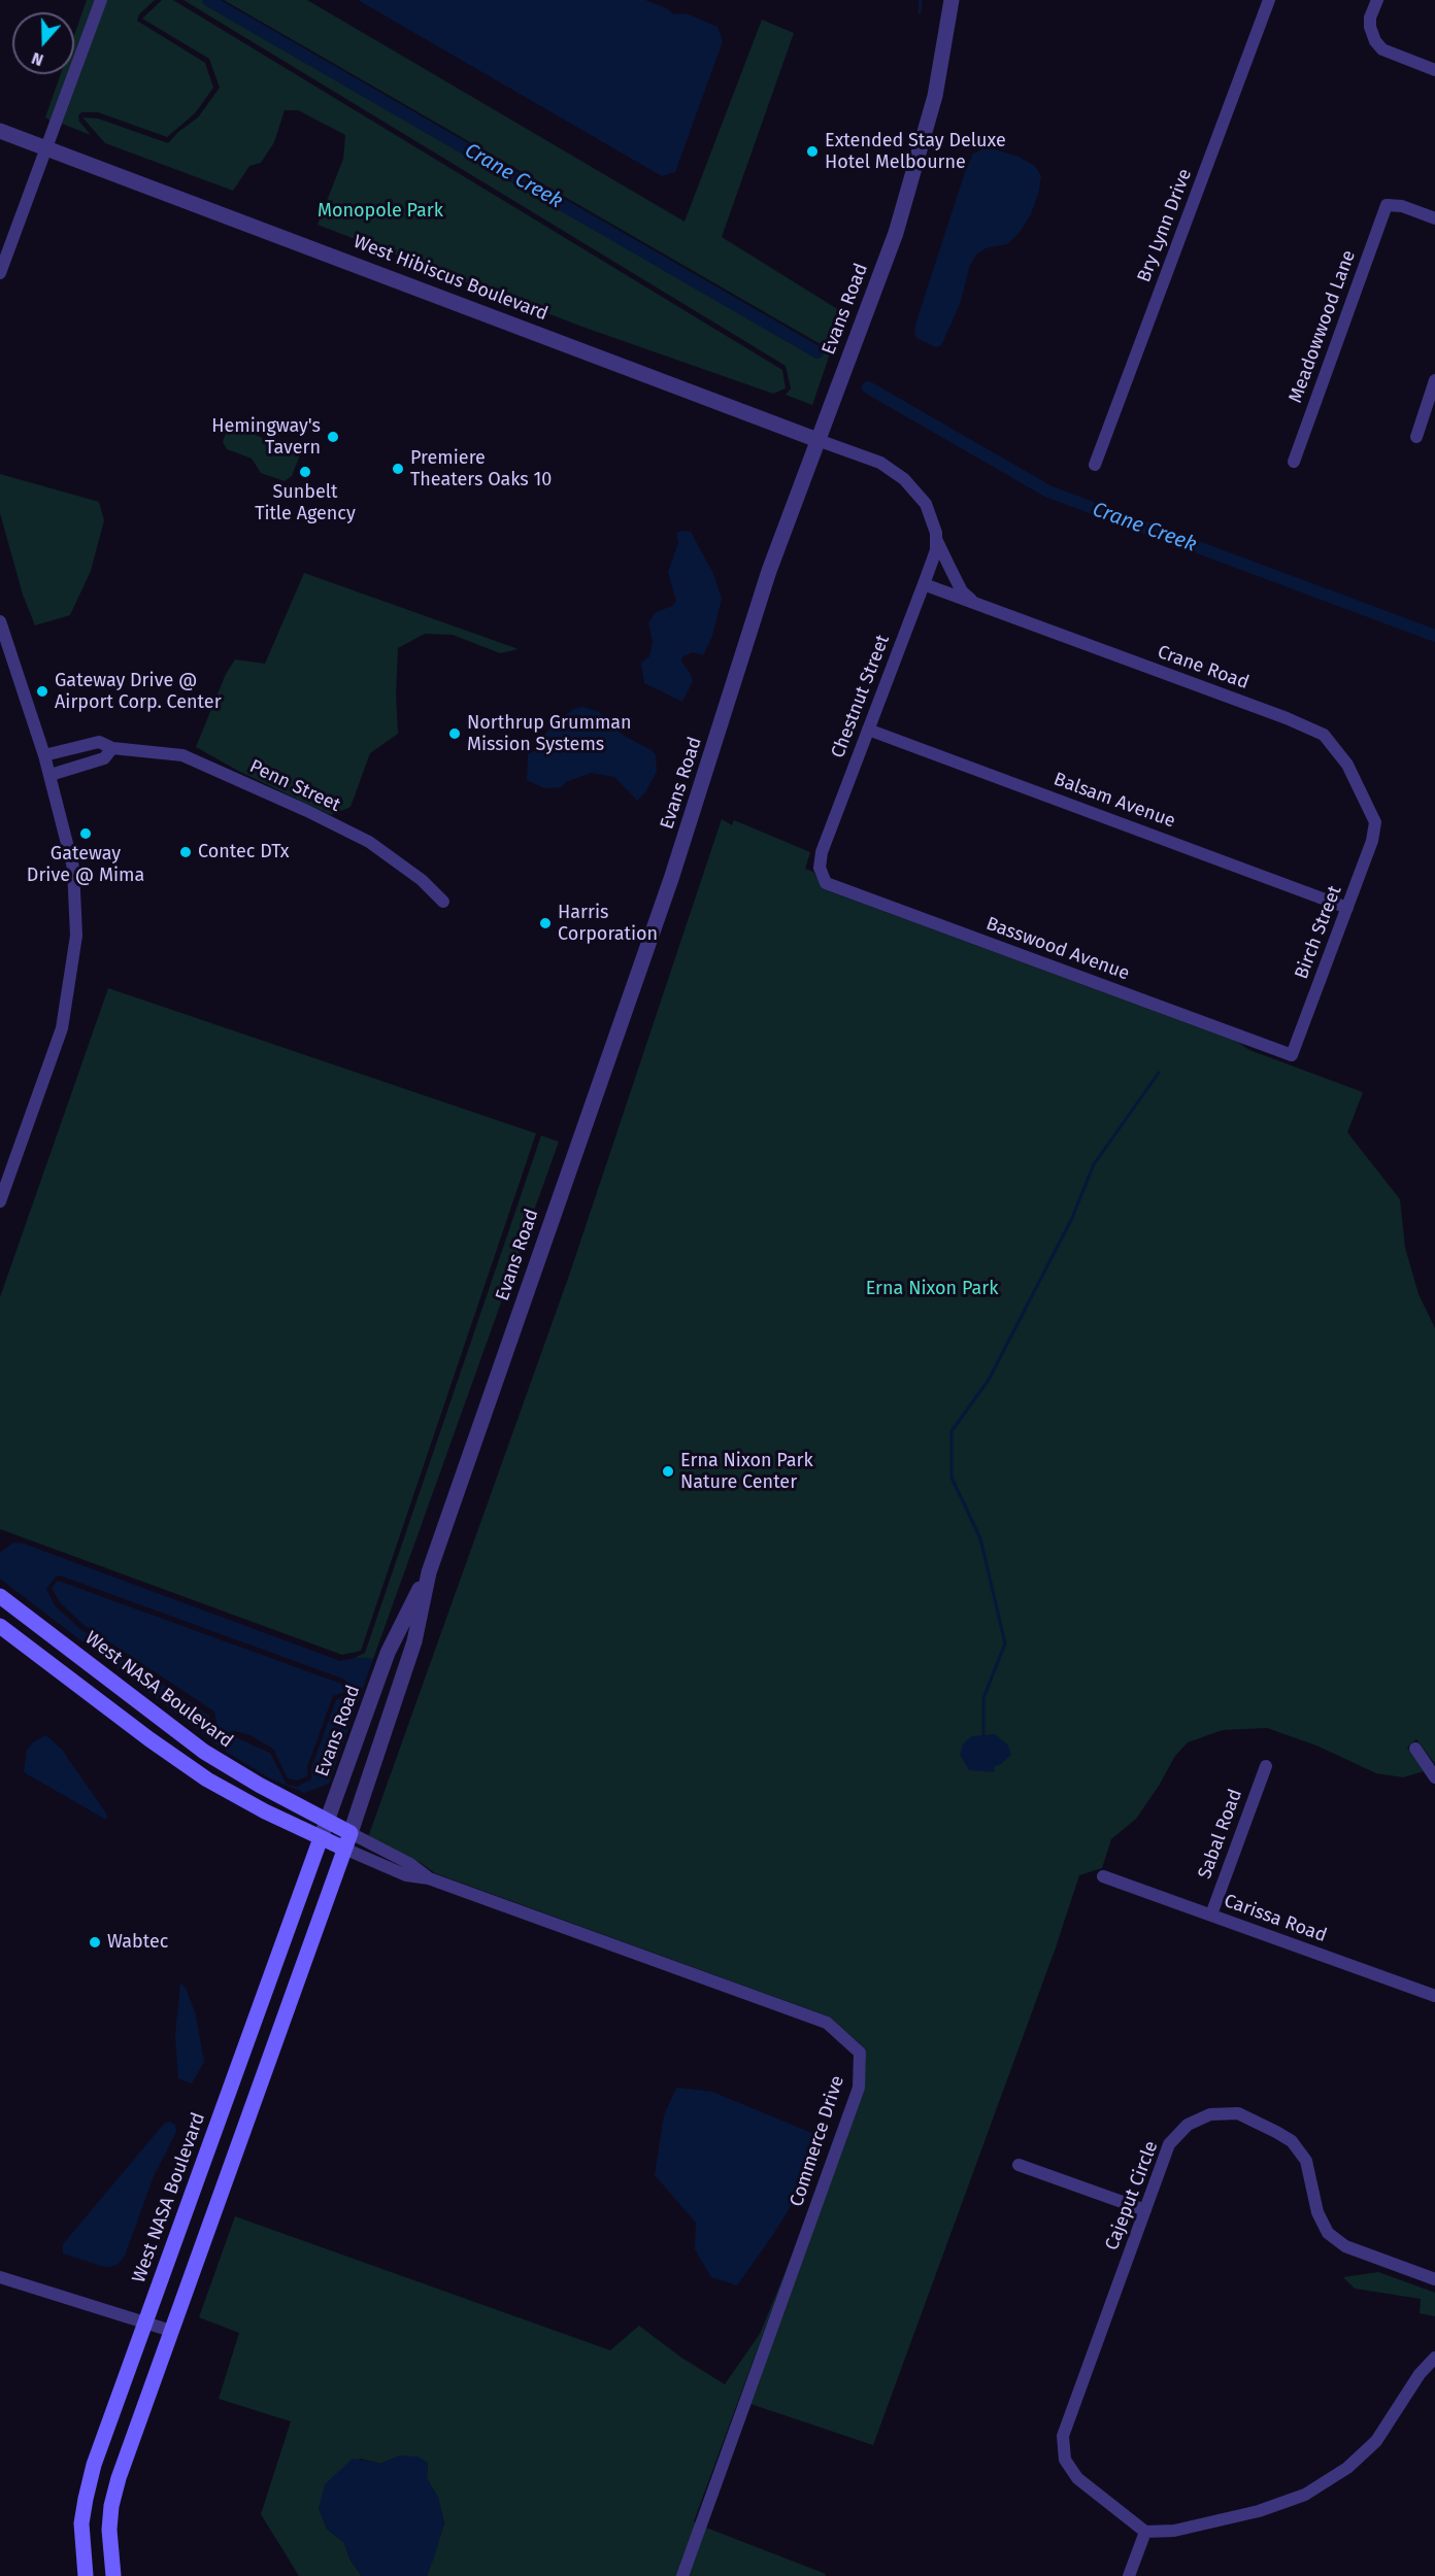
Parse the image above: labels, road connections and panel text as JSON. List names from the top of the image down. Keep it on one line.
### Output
{"streets":{"main road":["West NASA Boulevard"],"street":["Bry Lynn Drive","West Hibiscus Boulevard","Evans Road","Meadowwood Lane","Crane Road","Chestnut Street","Penn Street","Balsam Avenue","Birch Street","Basswood Avenue","Sabal Road","Carissa Road","Commerce Drive","Cajeput Circle"]},"crossings":[["West Hibiscus Boulevard","Evans Road"],["Evans Road","West NASA Boulevard"],["Evans Road","Commerce Drive"],["Crane Road","Chestnut Street"],["Crane Road","Birch Street"],["Chestnut Street","Balsam Avenue"],["Chestnut Street","Basswood Avenue"],["Balsam Avenue","Birch Street"],["Birch Street","Basswood Avenue"],["West NASA Boulevard","Commerce Drive"],["Sabal Road","Carissa Road"]],"water":["Crane Creek"],"parks":["Monopole Park","Erna Nixon Park"],"places":["Extended Stay Deluxe Hotel Melbourne","Hemingway's Tavern","Premiere Theaters Oaks 10","Sunbelt Title Agency","Gateway Drive @ Airport Corp. Center","Northrup Grumman Mission Systems","Gateway Drive @ Mima","Contec DTx","Harris Corporation","Erna Nixon Park Nature Center","Wabtec"],"north":"bottom"}
